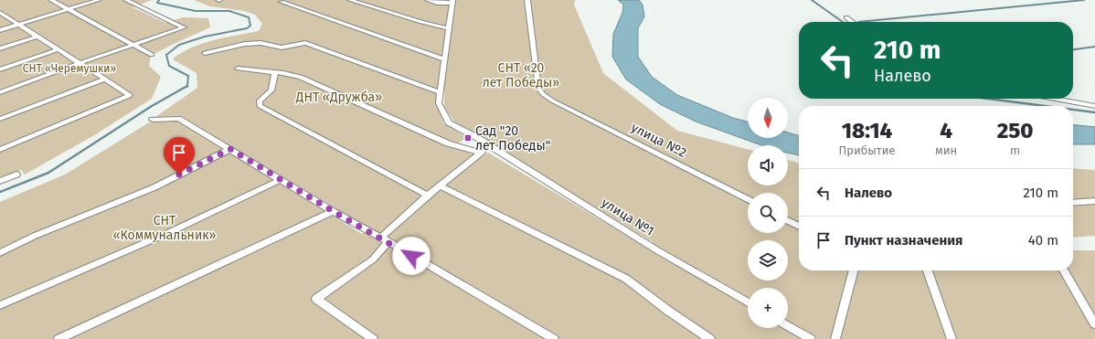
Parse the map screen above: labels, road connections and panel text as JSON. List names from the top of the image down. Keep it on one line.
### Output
{"streets":{"street":["улица №2","улица №1"]},"parks":["СНТ «20 лет Победы»","СНТ «Черемушки»","ДНТ «Дружба»","СНТ «Коммунальник»"],"places":{"transit":["Сад \"20 лет Победы\""]},"north":"bottom","page":{"turn":["210 m","Налево"],"map_buttons":"+","eta":["18:14","Прибытие","4","мин","250","m"],"list":[{"name":"Налево","value":"210 m"},{"name":"Пункт назначения","value":"40 m"}]}}
